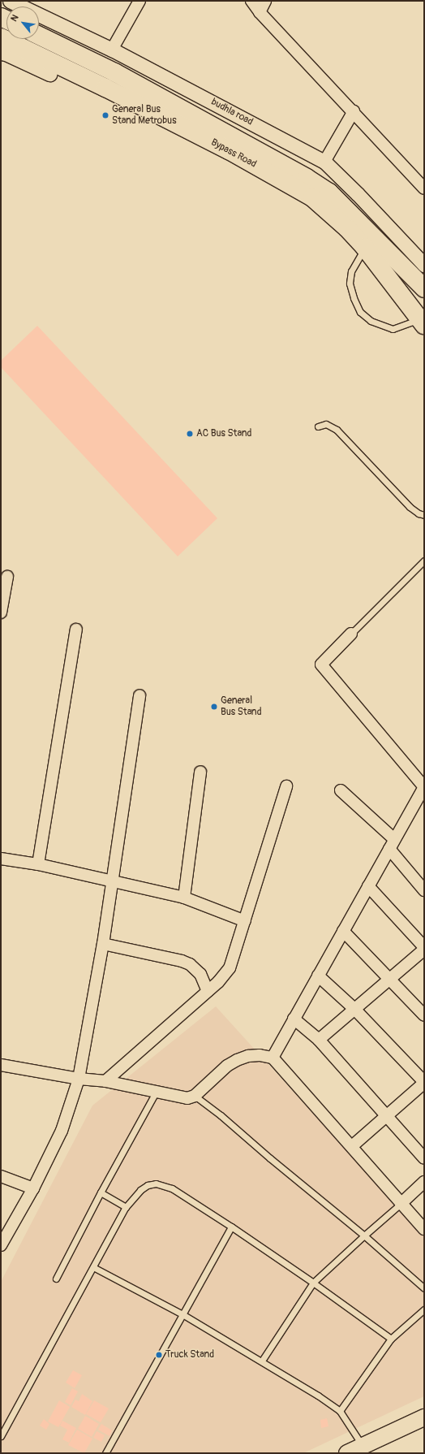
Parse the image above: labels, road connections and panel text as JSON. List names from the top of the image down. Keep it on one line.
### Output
{"streets":{"main road":["Bypass Road"],"street":["budhla road"]},"places":["General Bus Stand Metrobus","AC Bus Stand","General Bus Stand","Truck Stand"],"north":"top left"}
